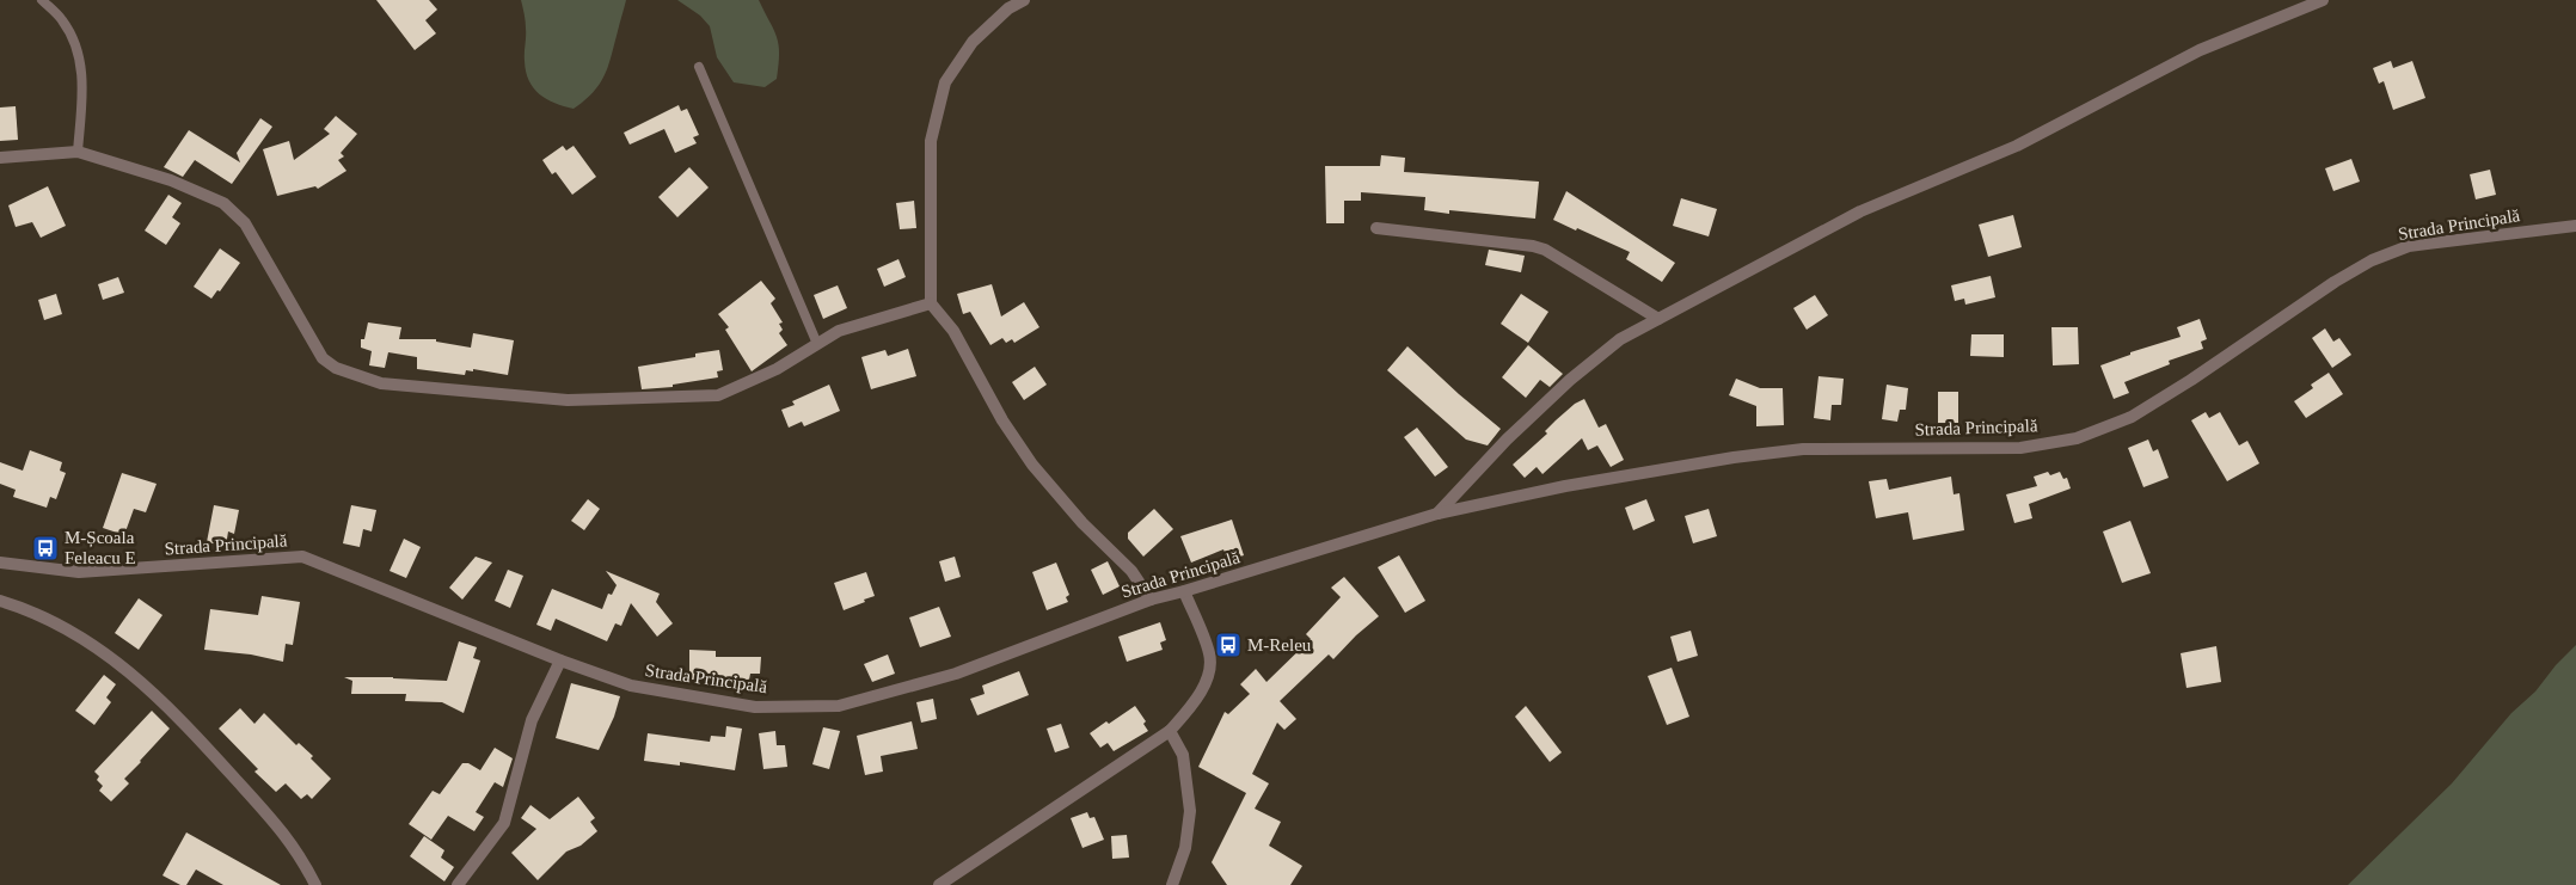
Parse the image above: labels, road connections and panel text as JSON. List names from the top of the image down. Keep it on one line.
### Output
{"streets":{"street":["Strada Principală"]},"places":{"bus stop":["M-Școala Feleacu E","M-Releu"]}}
